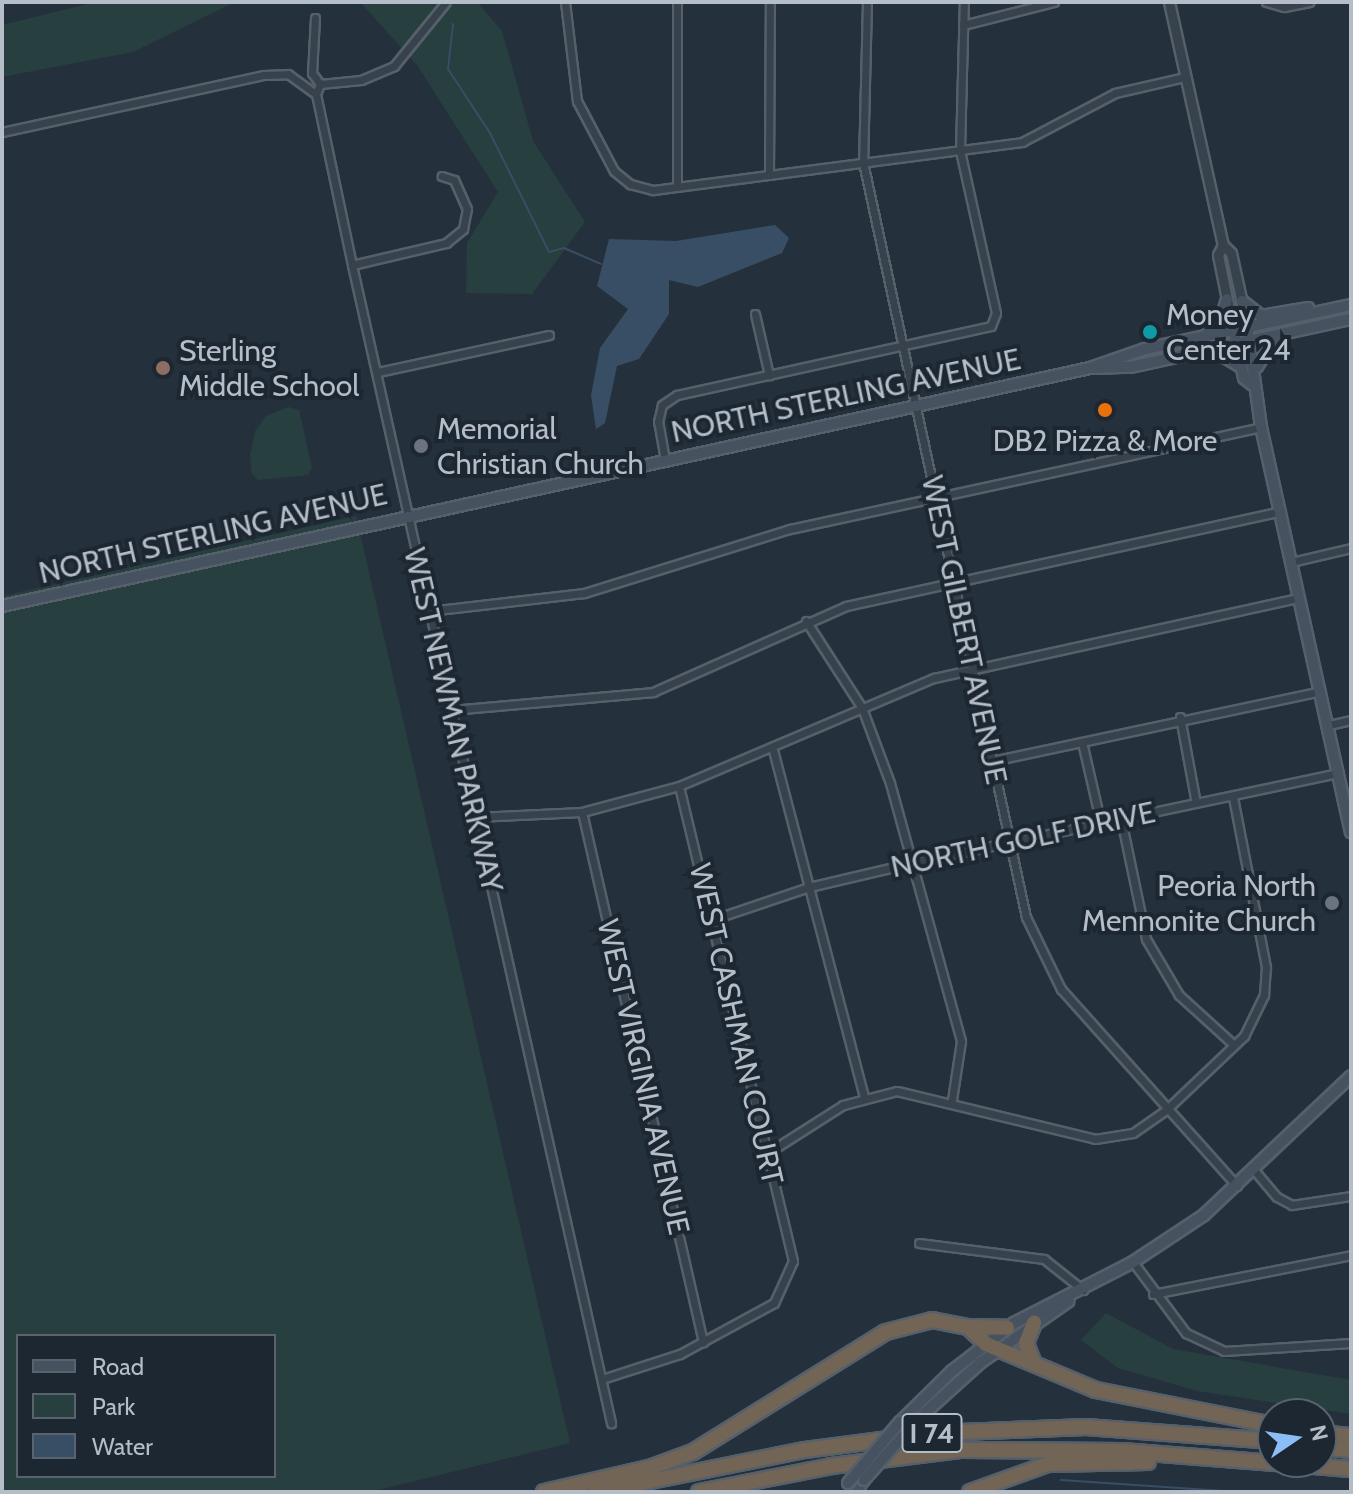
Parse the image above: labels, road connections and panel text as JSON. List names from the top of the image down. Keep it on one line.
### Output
{"streets":{"highway":["I 74"],"main road":["NORTH STERLING AVENUE"],"street":["WEST GILBERT AVENUE","WEST NEWMAN PARKWAY","NORTH GOLF DRIVE","WEST CASHMAN COURT","WEST VIRGINIA AVENUE"]},"crossings":[["NORTH STERLING AVENUE","WEST GILBERT AVENUE"],["NORTH STERLING AVENUE","WEST NEWMAN PARKWAY"],["WEST GILBERT AVENUE","NORTH GOLF DRIVE"],["NORTH GOLF DRIVE","WEST CASHMAN COURT"],["WEST CASHMAN COURT","WEST VIRGINIA AVENUE"]],"places":["Money Center 24","Sterling Middle School","DB2 Pizza & More","Memorial Christian Church","Peoria North Mennonite Church"],"legend":["Road","Park","Water"],"north":"right"}
